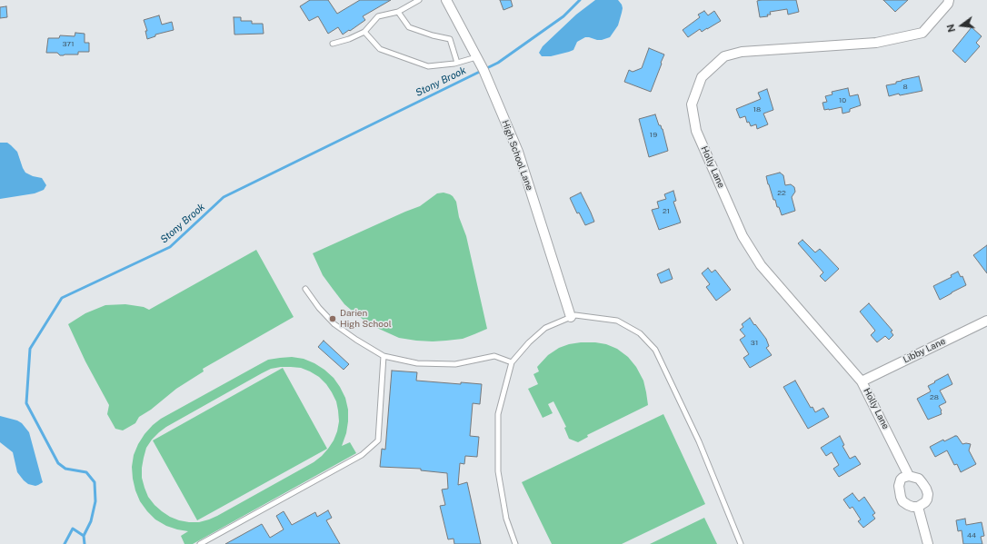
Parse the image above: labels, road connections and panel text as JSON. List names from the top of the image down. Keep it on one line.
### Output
{"streets":{"street":["High School Lane","Holly Lane","Libby Lane"]},"crossings":[["Holly Lane","Libby Lane"]],"water":["Stony Brook"],"places":["Darien High School"],"house_numbers":["371","8","10","18","19","22","21","31","28","44"],"north":"left"}
